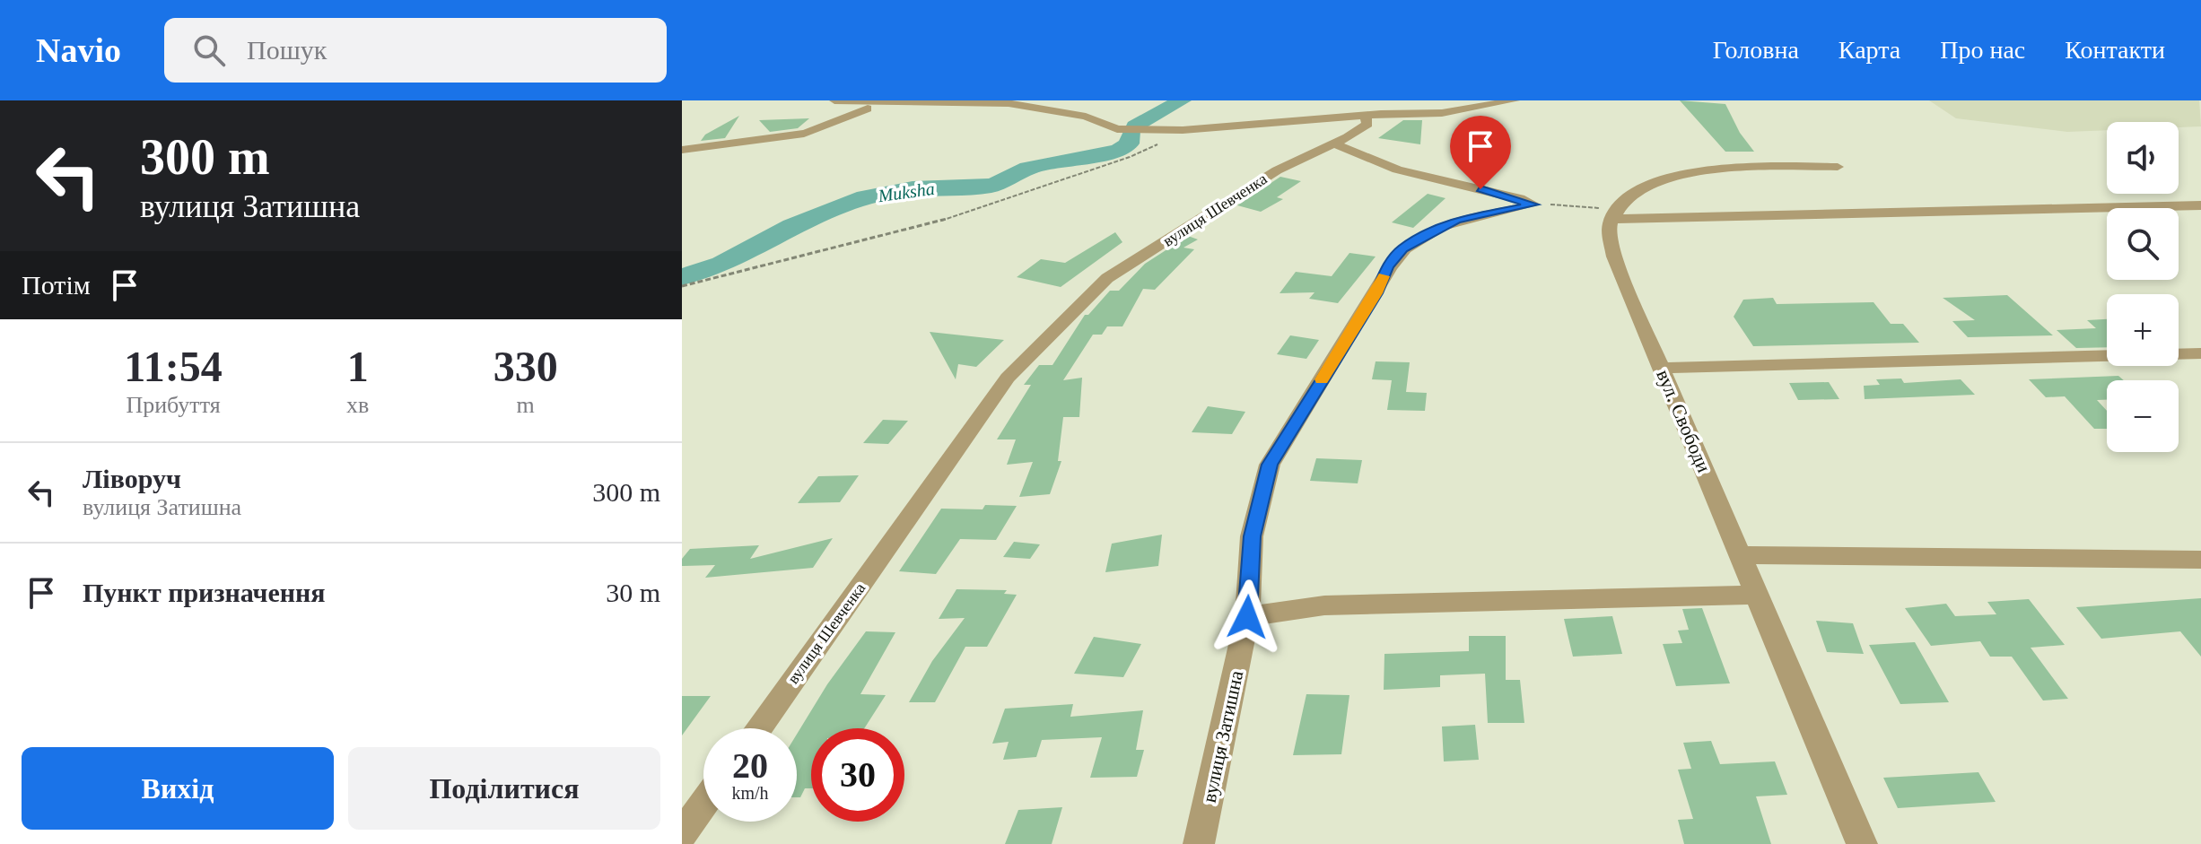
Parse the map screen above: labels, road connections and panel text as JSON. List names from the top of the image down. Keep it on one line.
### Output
{"streets":{"street":["вулиця Шевченка","вул. Свободи","вулиця Затишна"]},"water":["Muksha"],"page":{"header":"Navio","search":"Пошук","nav":["Головна","Карта","Про нас","Контакти"],"turn":["300 m","вулиця Затишна"],"map_buttons":["+","−"],"then":"Потім","eta":["11:54","Прибуття","1","хв","330","m"],"list":[{"name":"Ліворуч","note":"вулиця Затишна","value":"300 m"},{"name":"Пункт призначення","value":"30 m"}],"speed":"20 km/h","limit":"30","buttons":["Вихід","Поділитися"]}}
